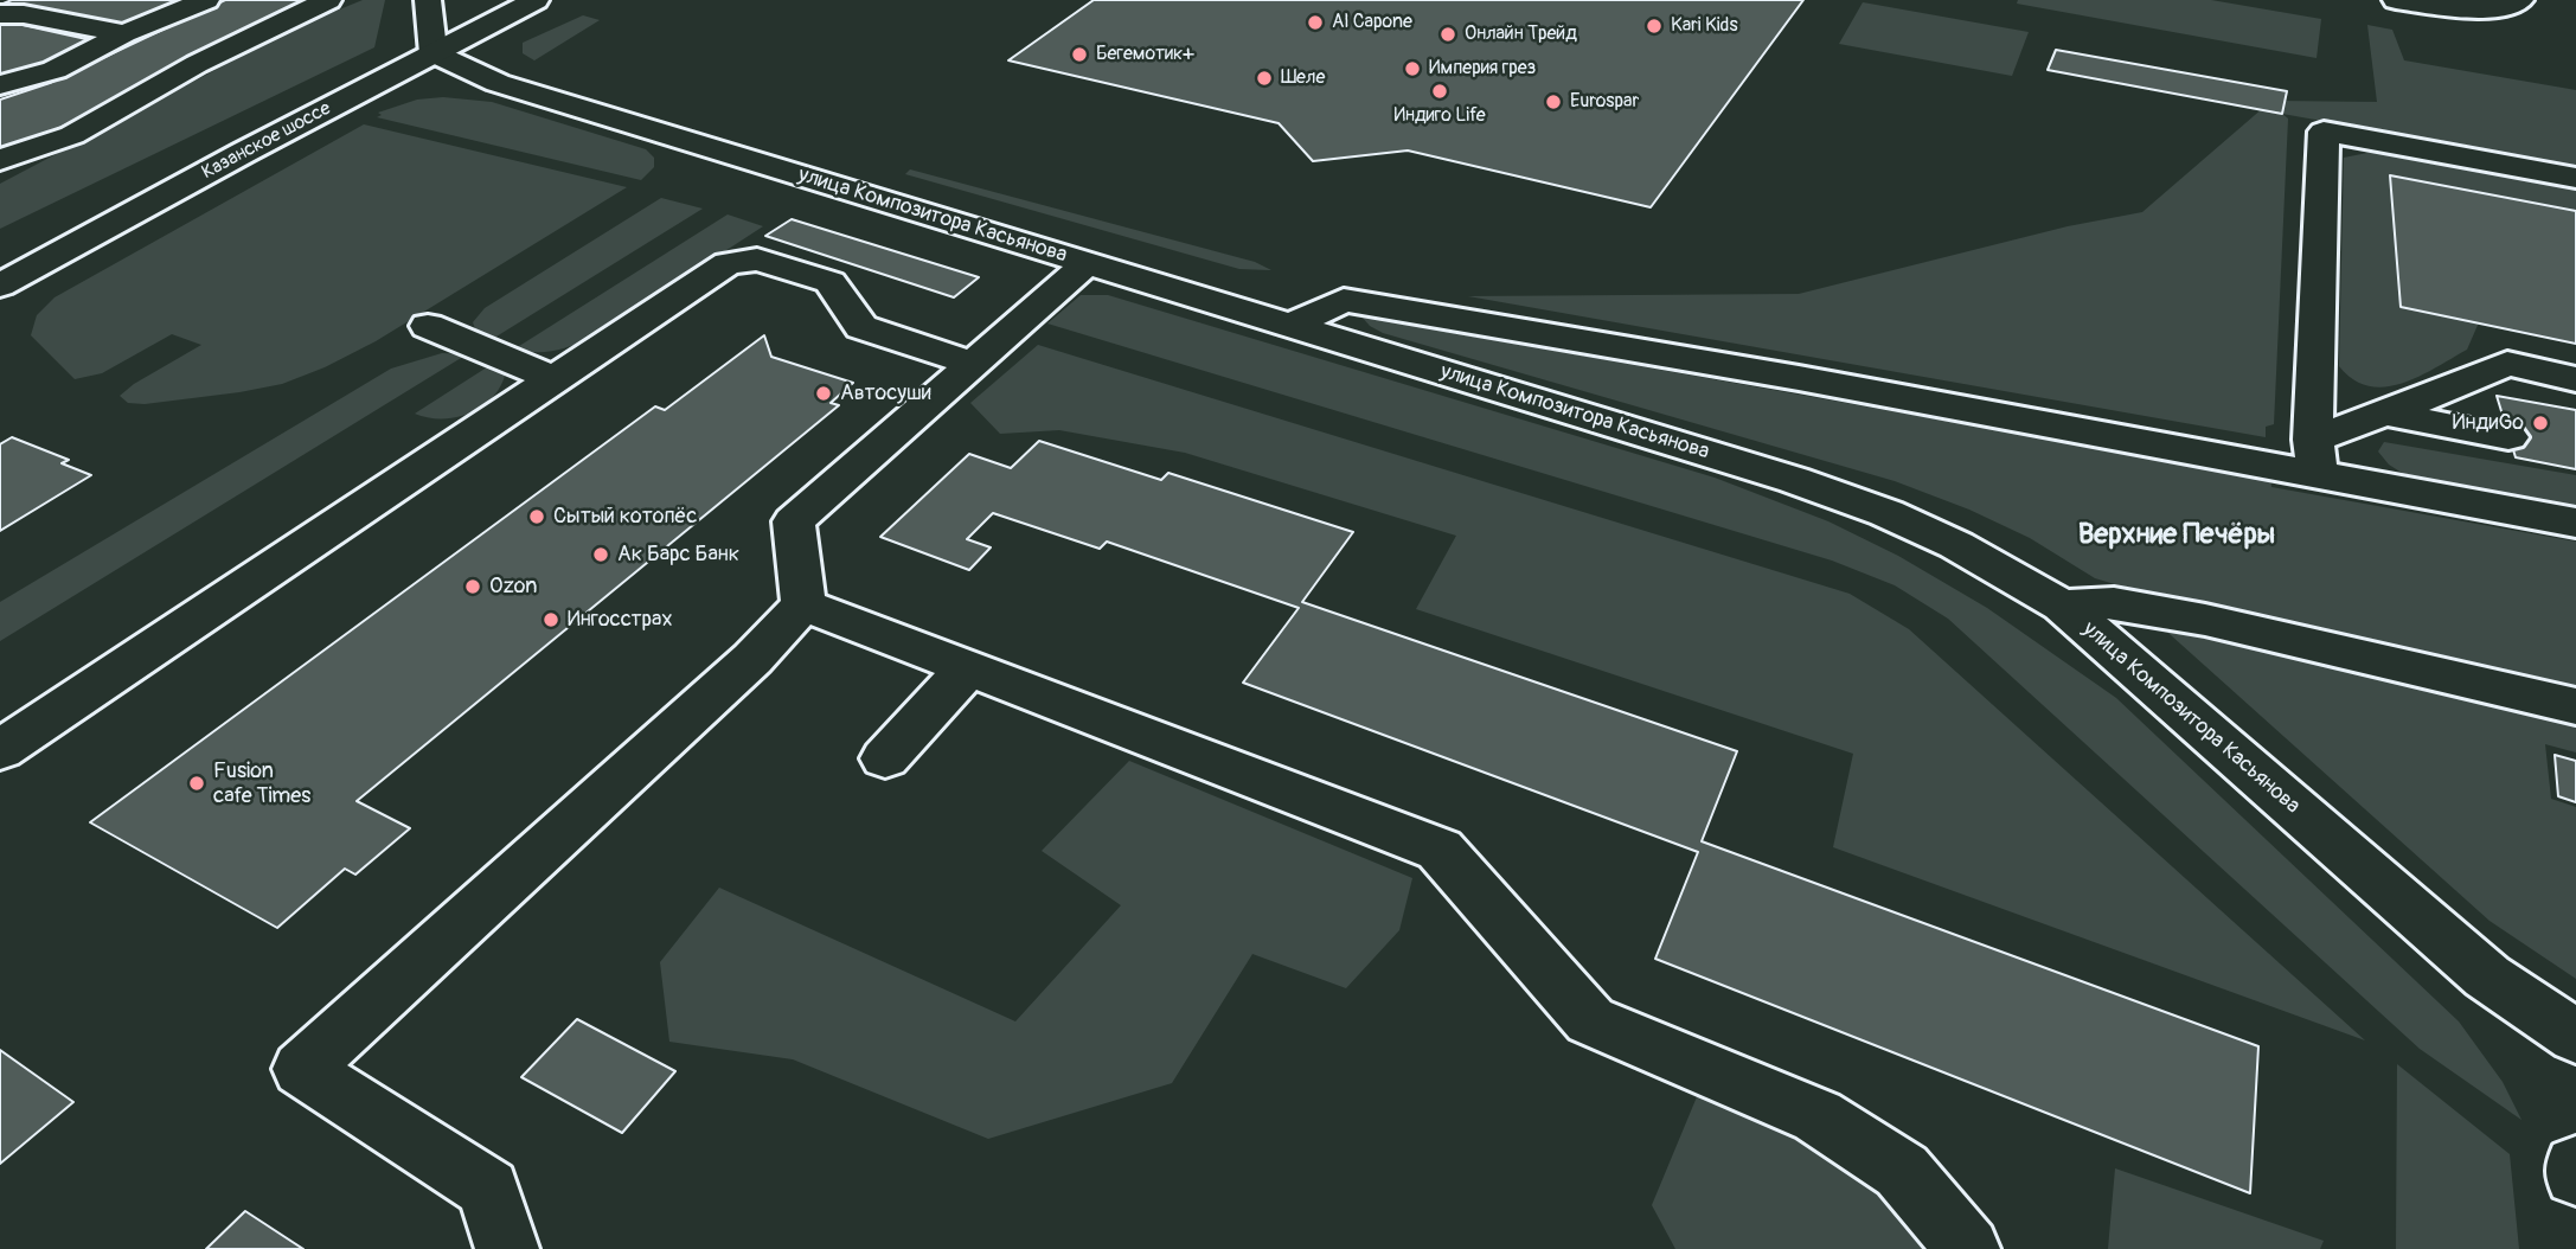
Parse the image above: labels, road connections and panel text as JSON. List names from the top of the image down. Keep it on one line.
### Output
{"streets":{"street":["Казанское шоссе","улица Композитора Касьянова"]},"crossings":[["Казанское шоссе","улица Композитора Касьянова"]],"districts":["Верхние Печёры"],"places":["Al Capone","Kari Kids","Онлайн Трейд","Бегемотик+","Империя грез","Шеле","Индиго Life","Eurospar","Автосуши","ИндиGo","Сытый котопёс","Ак Барс Банк","Ozon","Ингосстрах","Fusion cafe Times"]}
